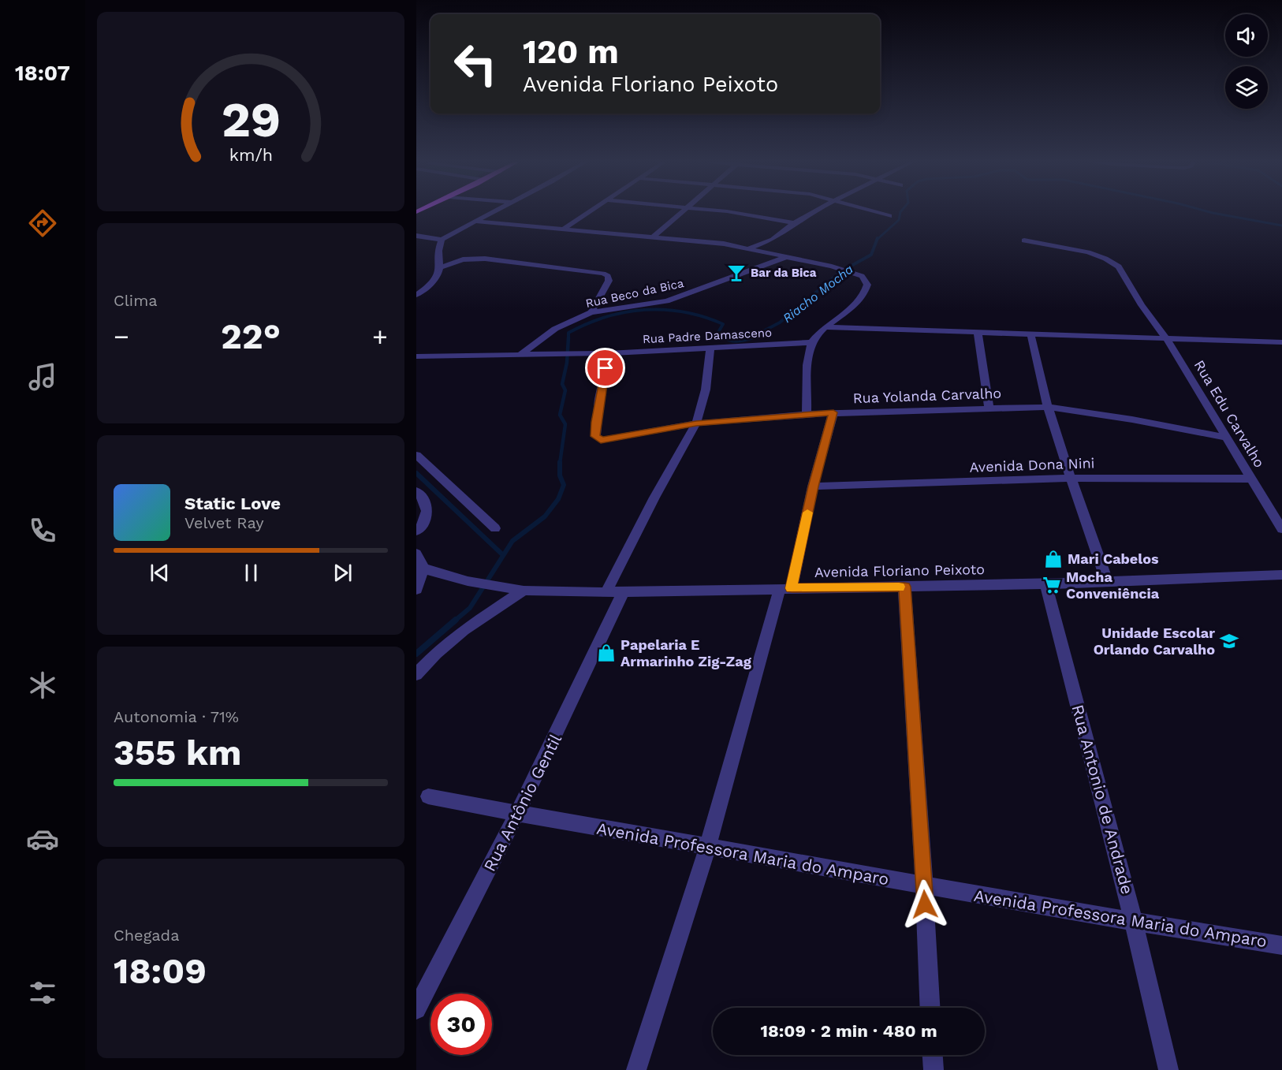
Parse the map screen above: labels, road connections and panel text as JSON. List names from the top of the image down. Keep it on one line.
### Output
{"streets":{"street":["Rua Beco da Bica","Rua Padre Damasceno","Rua Yolanda Carvalho","Rua Edu Carvalho","Avenida Dona Nini","Avenida Floriano Peixoto","Rua Antonio de Andrade","Rua Antônio Gentil","Avenida Professora Maria do Amparo"]},"crossings":[["Rua Beco da Bica","Rua Padre Damasceno"],["Rua Padre Damasceno","Rua Yolanda Carvalho"],["Rua Yolanda Carvalho","Rua Edu Carvalho"],["Rua Edu Carvalho","Avenida Dona Nini"],["Avenida Floriano Peixoto","Rua Antonio de Andrade"],["Avenida Floriano Peixoto","Rua Antônio Gentil"],["Rua Antonio de Andrade","Avenida Professora Maria do Amparo"],["Rua Antônio Gentil","Avenida Professora Maria do Amparo"]],"water":["Riacho Mocha"],"places":{"bar":["Bar da Bica"],"shop":["Mari Cabelos","Papelaria E Armarinho Zig-Zag"],"supermarket":["Mocha Conveniência"],"school or university":["Unidade Escolar Orlando Carvalho"]},"page":{"tabs":"18:07","turn":["120 m","Avenida Floriano Peixoto"],"tile":["Clima",["Autonomia · 71%","355 km"],["Chegada","18:09"]],"heat":["−","22°","+"],"song":["Static Love","Velvet Ray"],"limit":"30","trip":"18:09 · 2 min · 480 m","gauge":["29","km/h"]}}
